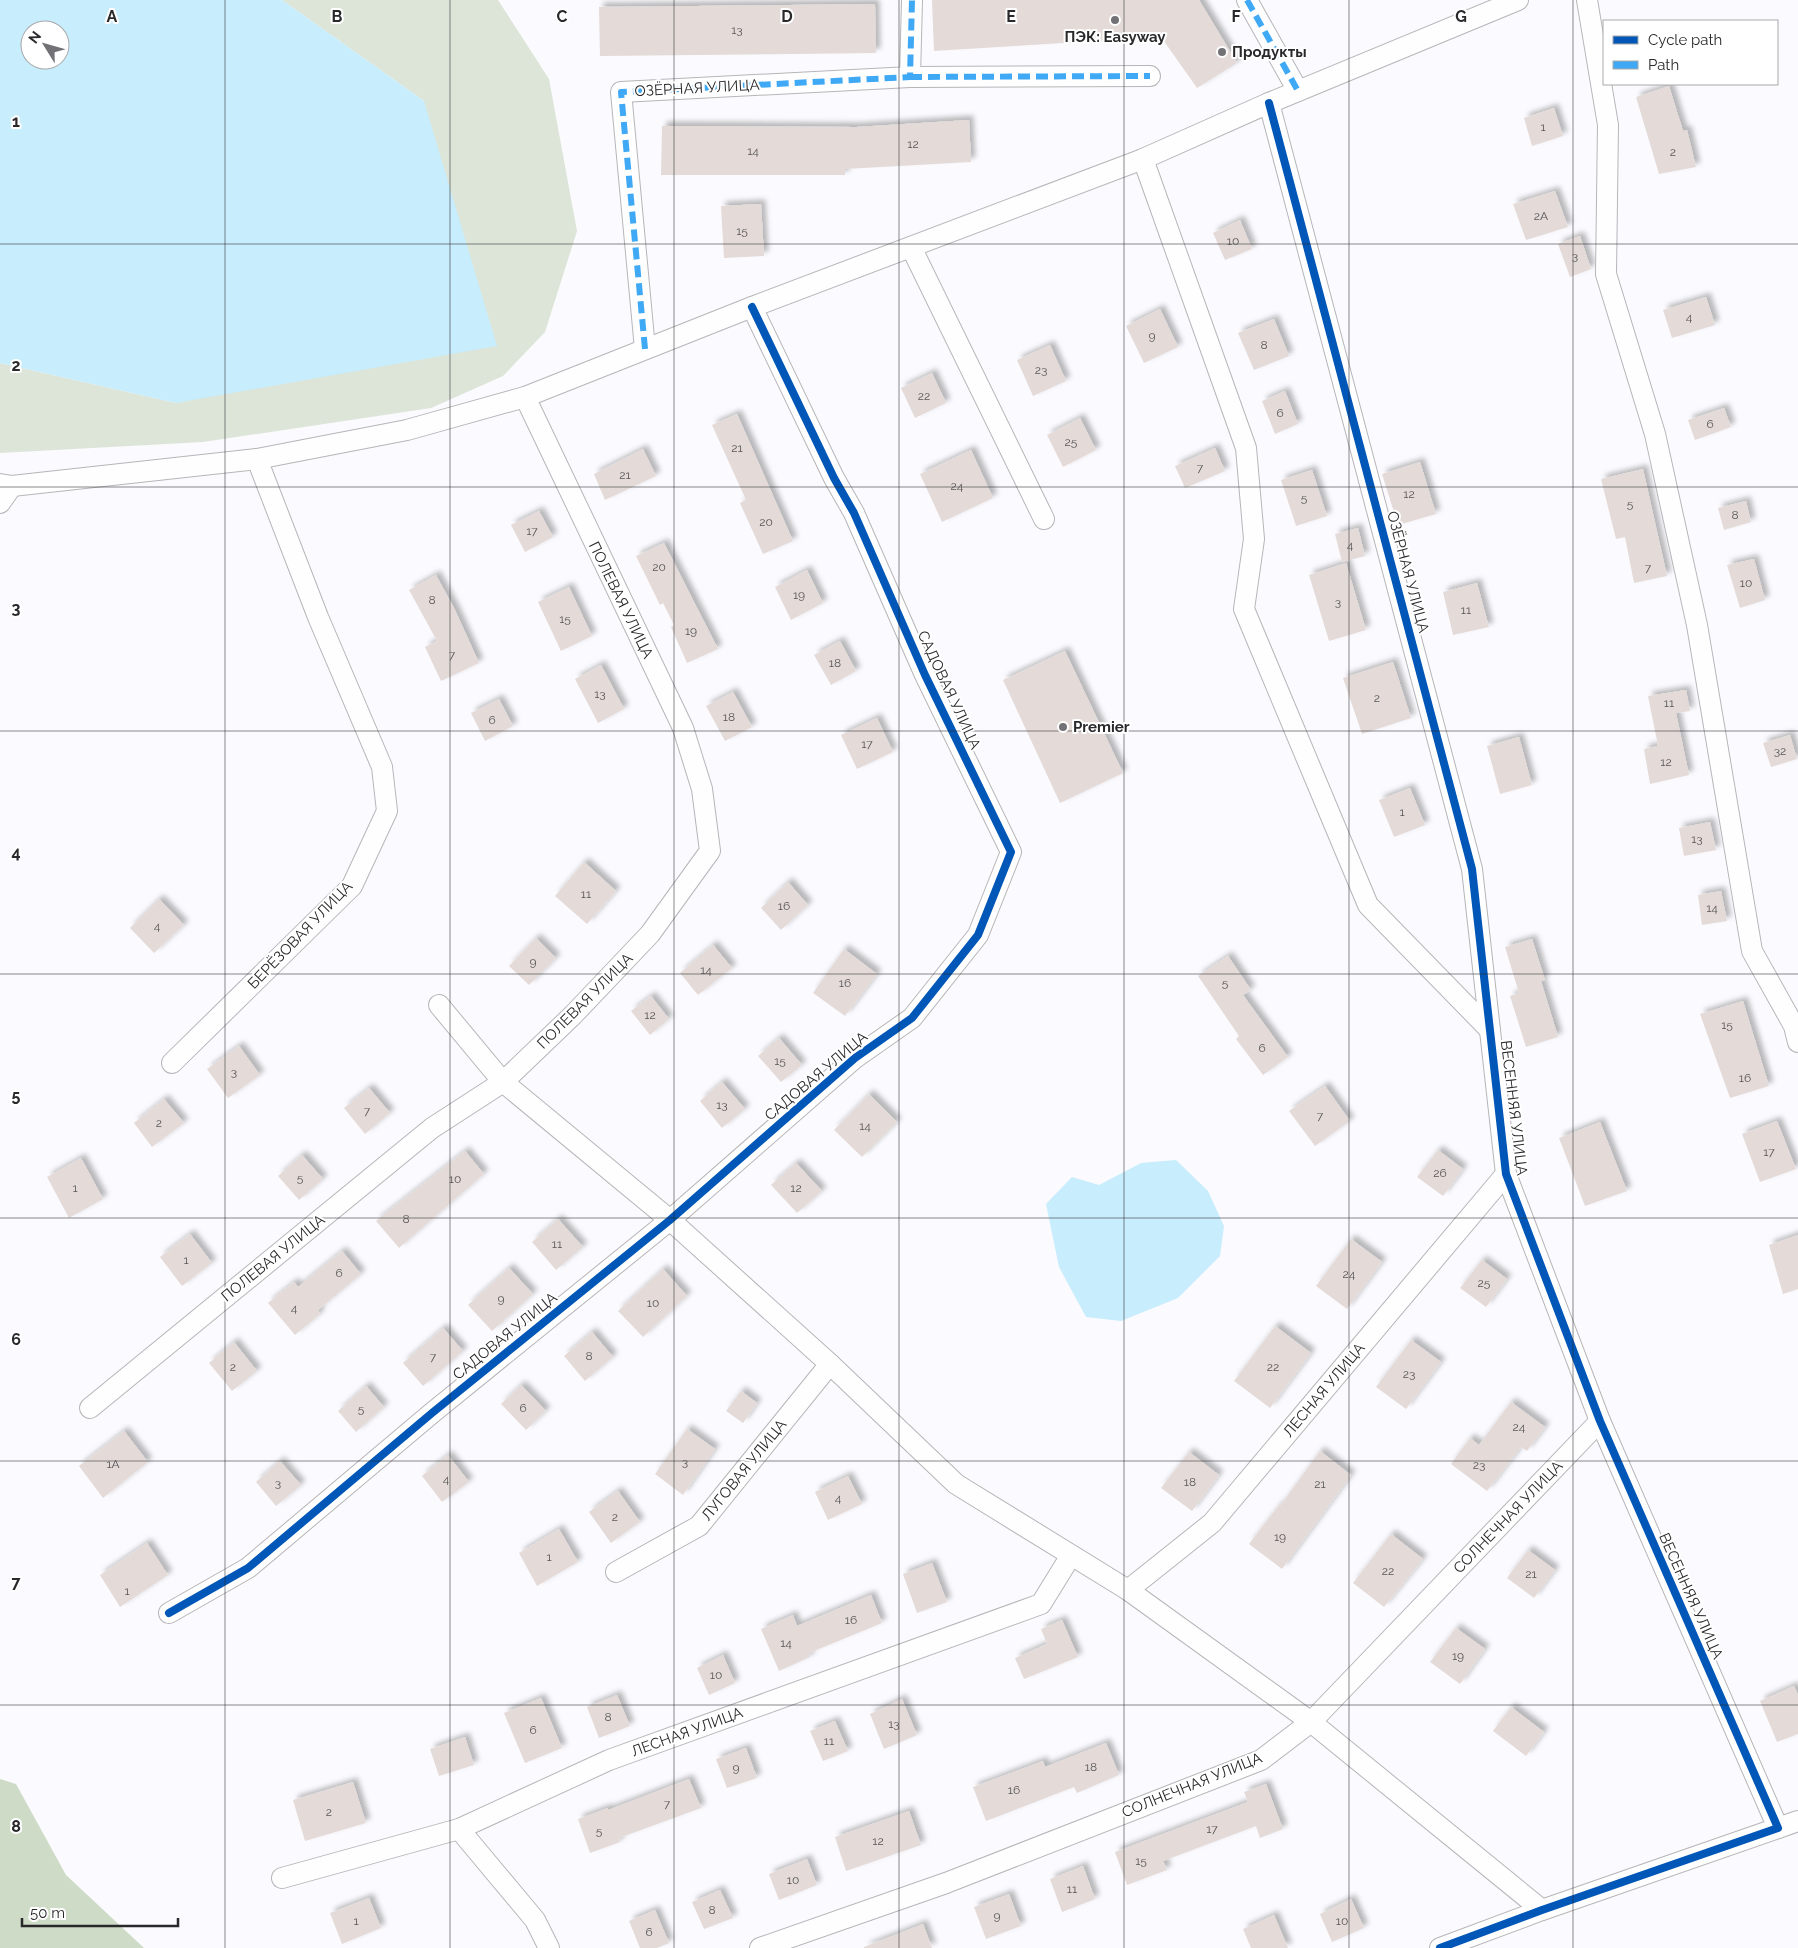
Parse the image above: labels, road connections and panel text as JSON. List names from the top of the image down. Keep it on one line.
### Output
{"streets":{"street":["ОЗЁРНАЯ УЛИЦА","ПОЛЕВАЯ УЛИЦА","САДОВАЯ УЛИЦА","БЕРЁЗОВАЯ УЛИЦА","ВЕСЕННЯЯ УЛИЦА","ЛЕСНАЯ УЛИЦА","ЛУГОВАЯ УЛИЦА","СОЛНЕЧНАЯ УЛИЦА"]},"crossings":[["ОЗЁРНАЯ УЛИЦА","ВЕСЕННЯЯ УЛИЦА"],["ВЕСЕННЯЯ УЛИЦА","ЛЕСНАЯ УЛИЦА"],["ВЕСЕННЯЯ УЛИЦА","СОЛНЕЧНАЯ УЛИЦА"]],"places":["ПЭК: Easyway","Продукты","Premier"],"house_numbers":["13","1","12","14","2","2А","15","10","3","4","9","8","23","22","6","6","25","21","7","21","24","12","5","5","8","20","17","4","20","7","10","19","8","3","11","15","19","7","18","13","2","11","18","6","17","32","12","1","13","11","16","14","4","9","14","16","5","12","15","6","15","3","16","13","7","7","2","14","17","26","5","10","1","12","8","11","1","6","24","25","9","10","4","8","7","2","22","23","6","5","24","3","1А","23","4","18","3","21","4","2","19","1","22","21","1","16","14","19","10","8","13","6","11","18","9","16","7","2","17","5","12","15","10","11","8","9","1","10","6"],"legend":["Cycle path","Path"],"scale_bar":"50 m","north":"top left","grid":{"columns":["A","B","C","D","E","F","G"],"rows":["1","2","3","4","5","6","7","8"]}}
